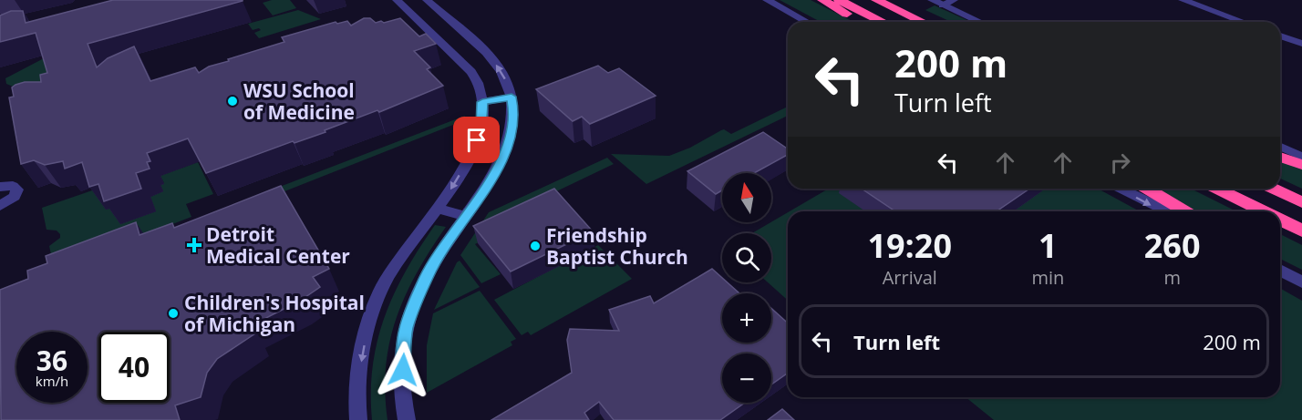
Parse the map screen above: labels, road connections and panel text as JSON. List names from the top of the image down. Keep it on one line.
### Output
{"places":{"other":["WSU School of Medicine","Friendship Baptist Church","Children's Hospital of Michigan"],"health":["Detroit Medical Center"]},"north":"top","page":{"turn":["200 m","Turn left"],"map_buttons":["+","−"],"eta":["19:20","Arrival","1","min","260","m"],"list":[{"name":"Turn left","value":"200 m"}],"speed":"36 km/h","limit":"40"}}
